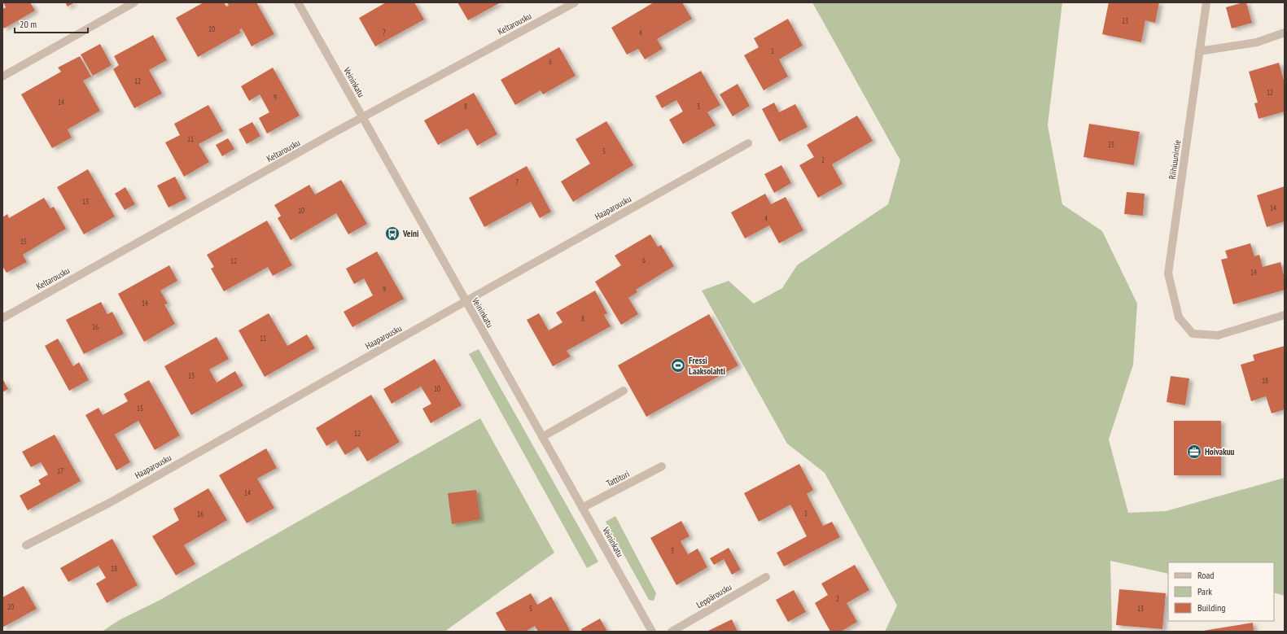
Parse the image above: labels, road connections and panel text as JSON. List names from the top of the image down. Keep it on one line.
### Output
{"streets":{"street":["Keltarousku","Veininkatu","Riihiuunintie","Haaparousku","Tattitori","Leppärousku"]},"crossings":[["Keltarousku","Veininkatu"],["Veininkatu","Haaparousku"],["Veininkatu","Tattitori"]],"places":{"bus stop":["Veini"],"sports":["Fressi Laaksolahti"],"office":["Hoivakuu"]},"house_numbers":["23","10","7","4","1","6","12","12","9","14","8","3","11","25","5","2","7","13","14","10","4","15","6","12","14","9","14","8","16","11","13","18","10","15","12","17","14","1","16","3","18","2","20","5","13"],"legend":["Road","Park","Building"],"scale_bar":"20 m"}
